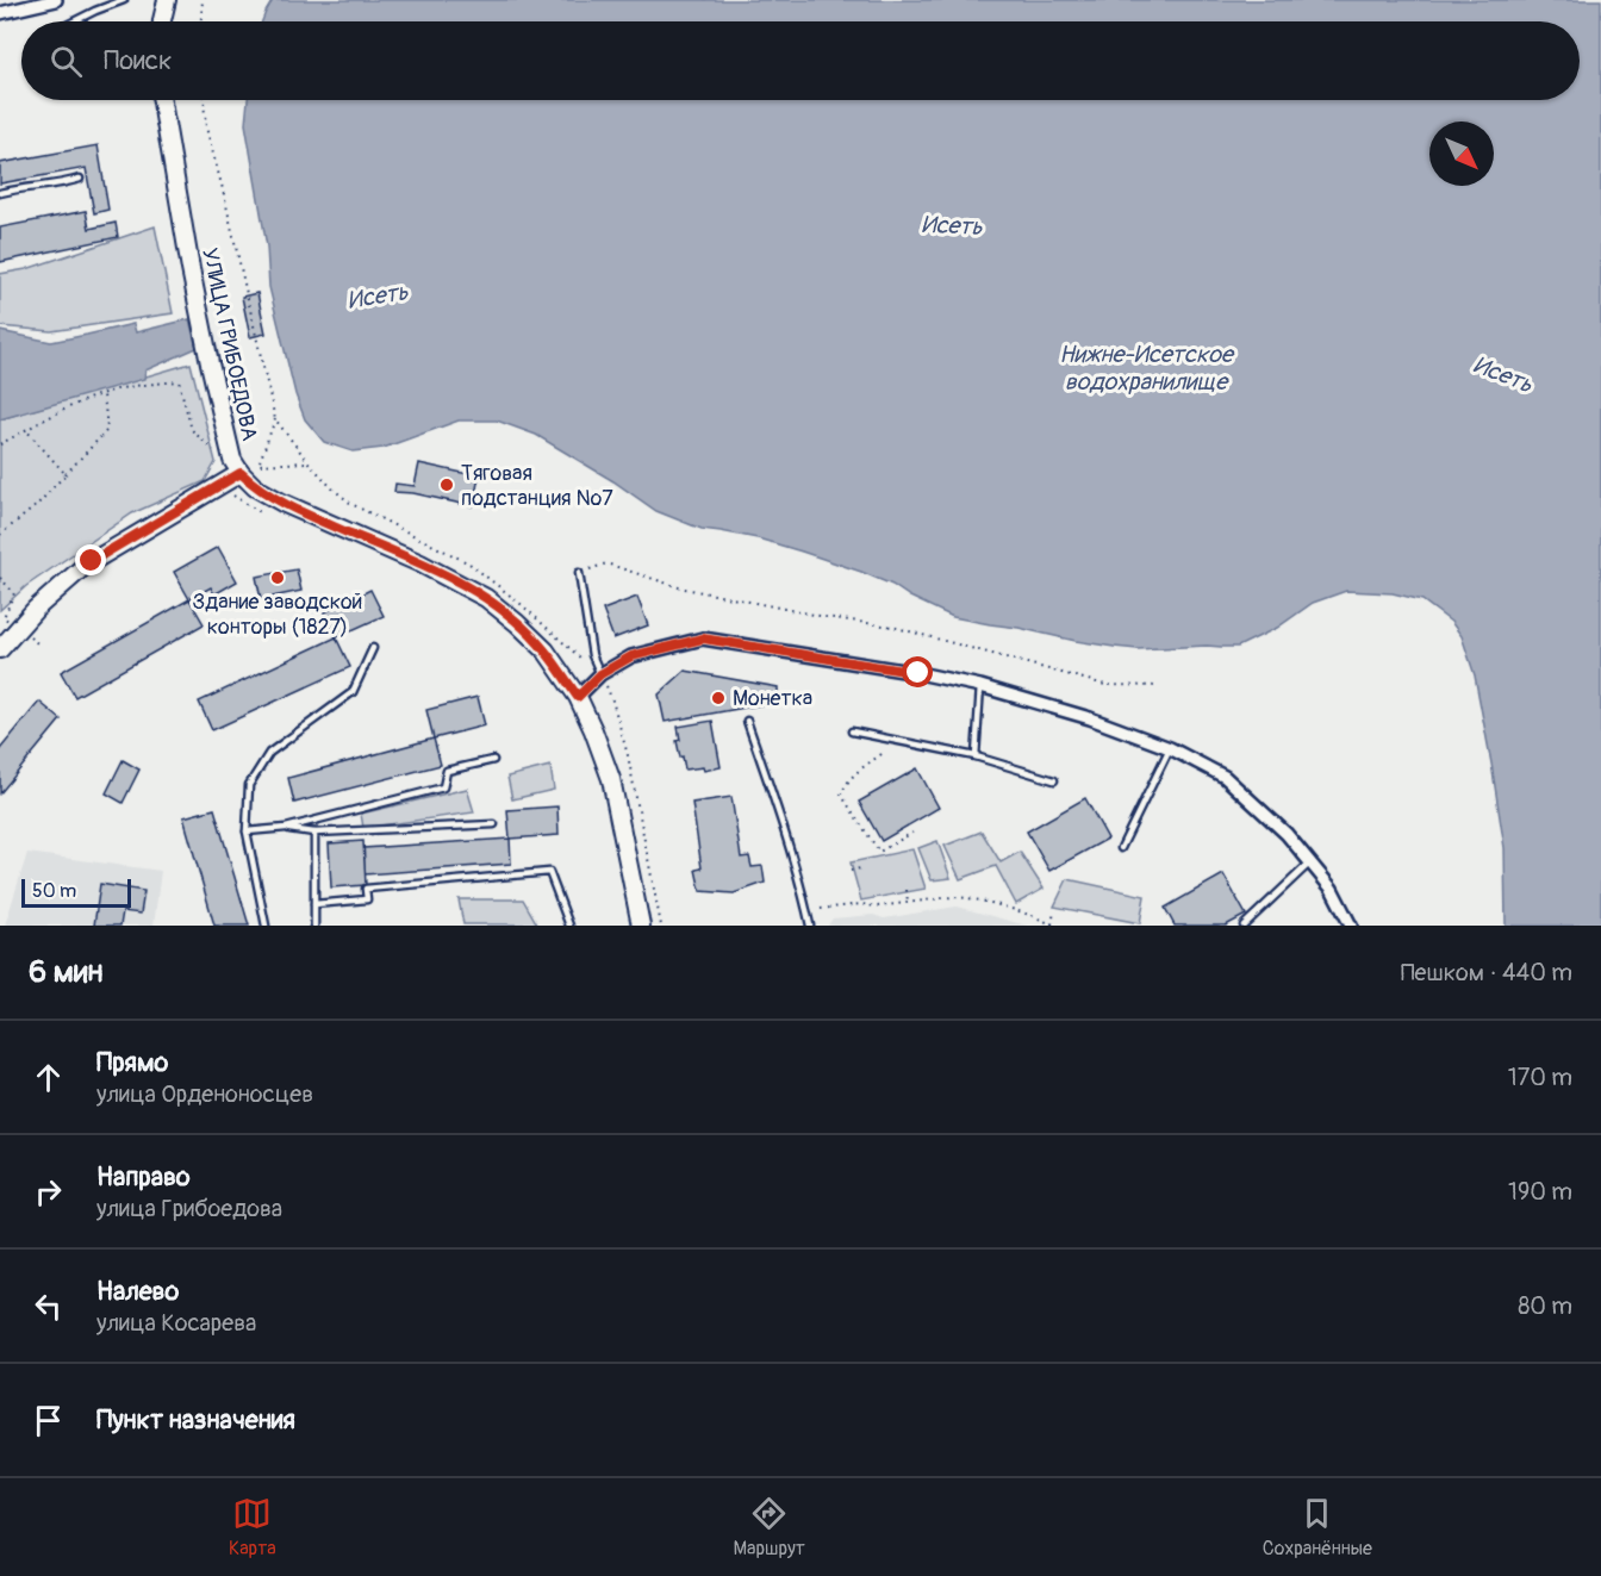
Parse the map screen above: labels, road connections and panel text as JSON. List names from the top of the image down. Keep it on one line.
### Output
{"streets":{"main road":["УЛИЦА ГРИБОЕДОВА"]},"water":["Исеть","Нижне-Исетское водохранилище"],"places":["Тяговая подстанция №7","Здание заводской конторы (1827)","Монетка"],"scale_bar":"50 m","north":"bottom right","page":{"search":"Поиск","scale":"50 m","heading":["6 мин","Пешком · 440 m"],"list":[["Прямо","улица Орденоносцев","170 m"],["Направо","улица Грибоедова","190 m"],["Налево","улица Косарева","80 m"],"Пункт назначения"],"nav":["Карта","Маршрут","Сохранённые"]}}
